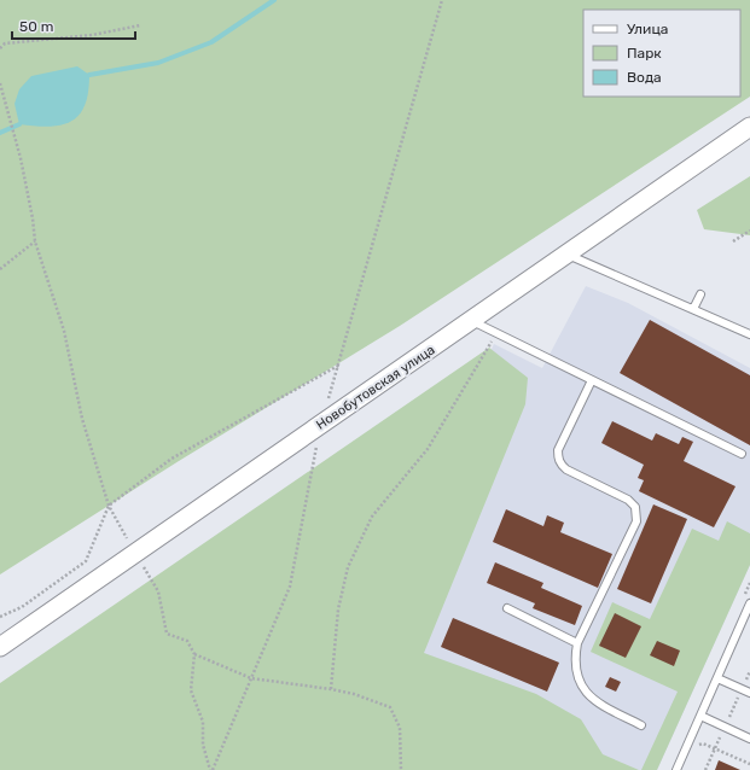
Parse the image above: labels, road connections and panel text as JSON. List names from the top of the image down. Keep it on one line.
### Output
{"streets":{"street":["Новобутовская улица"]},"legend":["Улица","Парк","Вода"],"scale_bar":"50 m"}
